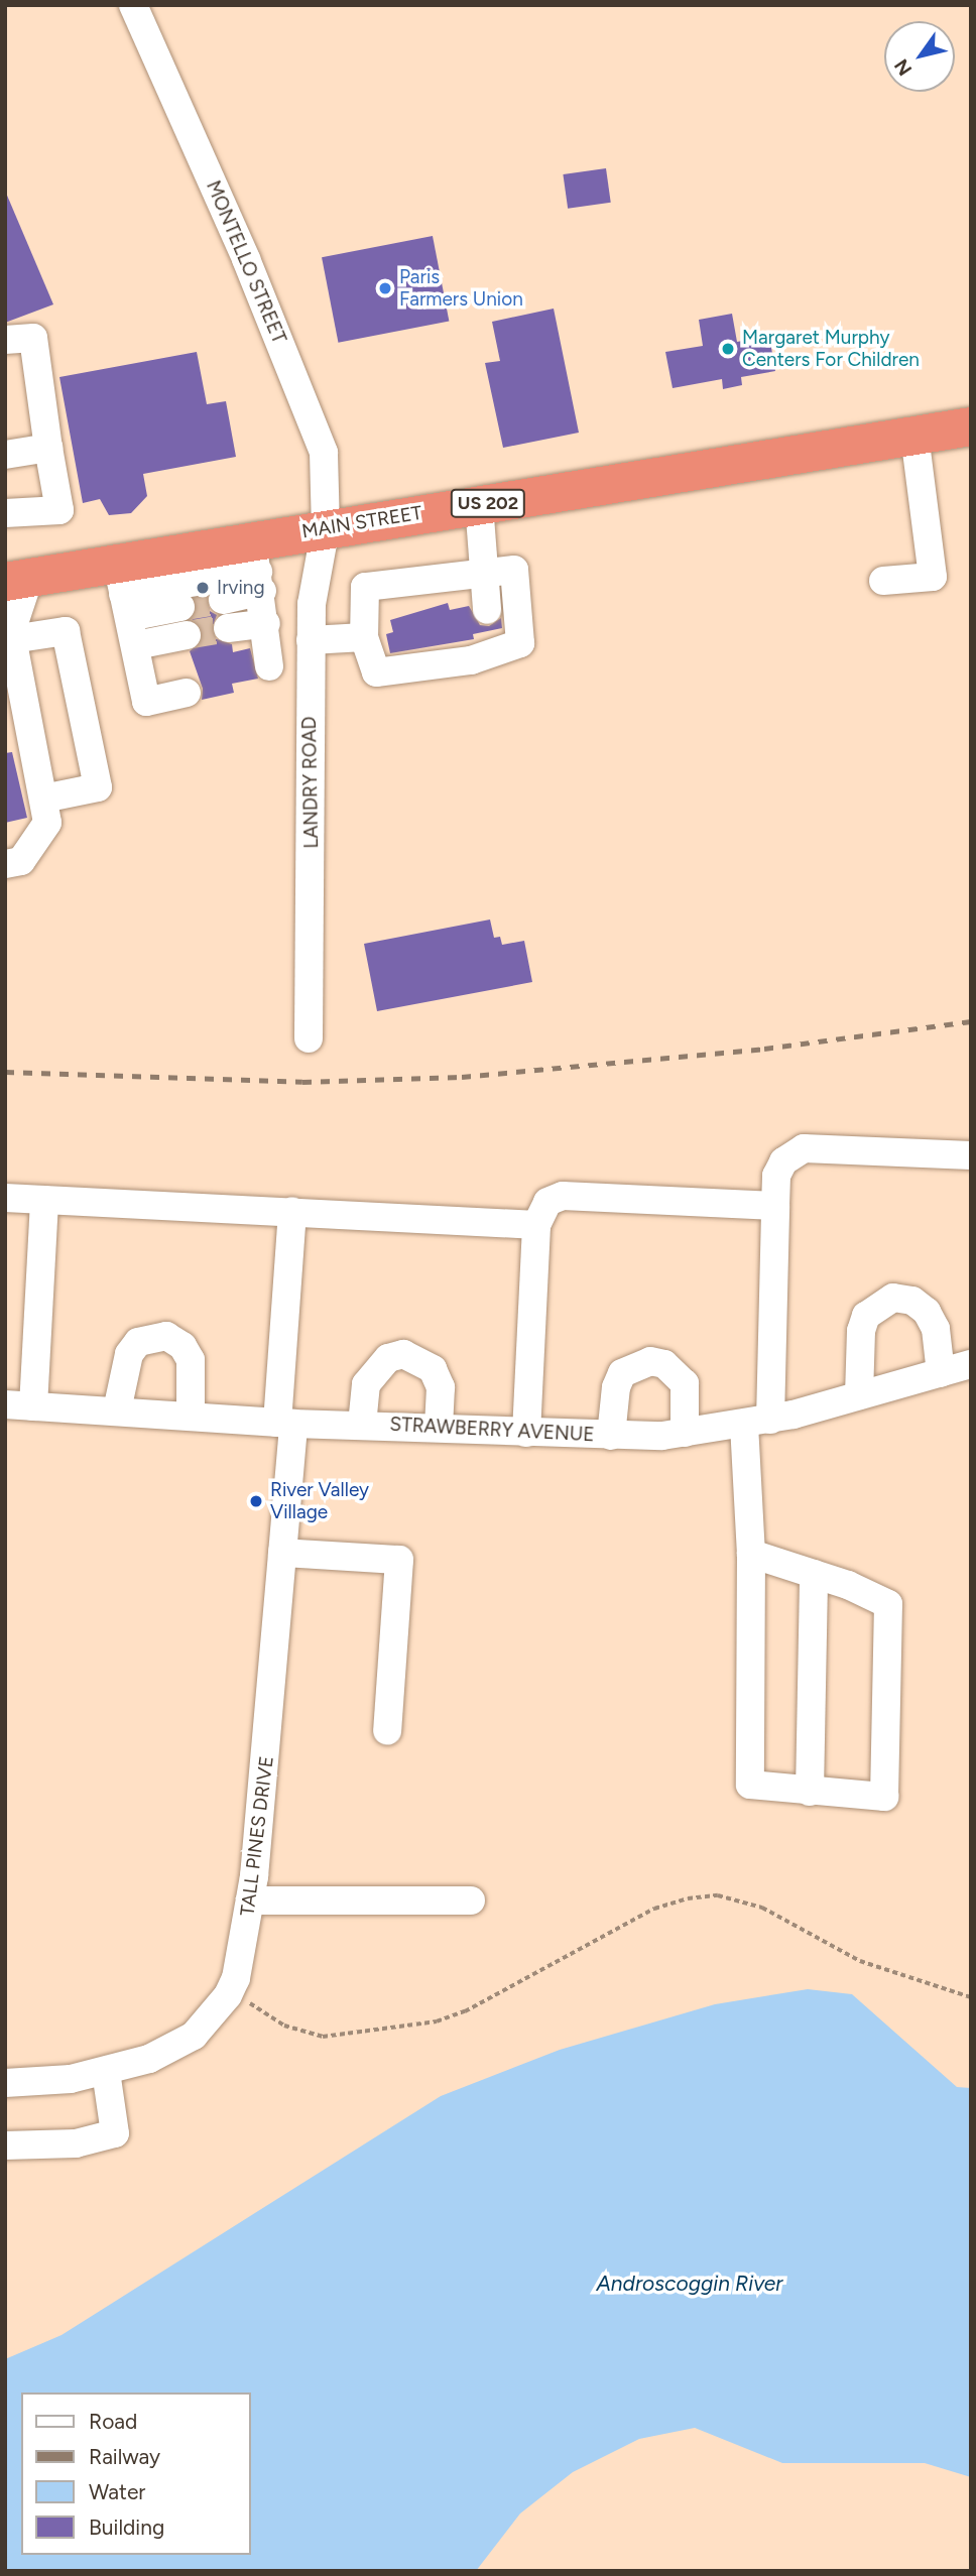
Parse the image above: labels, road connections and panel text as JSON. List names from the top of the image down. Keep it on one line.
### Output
{"streets":{"highway":["US 202","MAIN STREET"],"street":["MONTELLO STREET","LANDRY ROAD","STRAWBERRY AVENUE","TALL PINES DRIVE"]},"crossings":[["MONTELLO STREET","MAIN STREET"],["MONTELLO STREET","LANDRY ROAD"],["MAIN STREET","LANDRY ROAD"],["STRAWBERRY AVENUE","TALL PINES DRIVE"]],"water":["Androscoggin River"],"places":["Paris Farmers Union","Margaret Murphy Centers For Children","Irving","River Valley Village"],"legend":["Road","Railway","Water","Building"],"north":"bottom left"}
